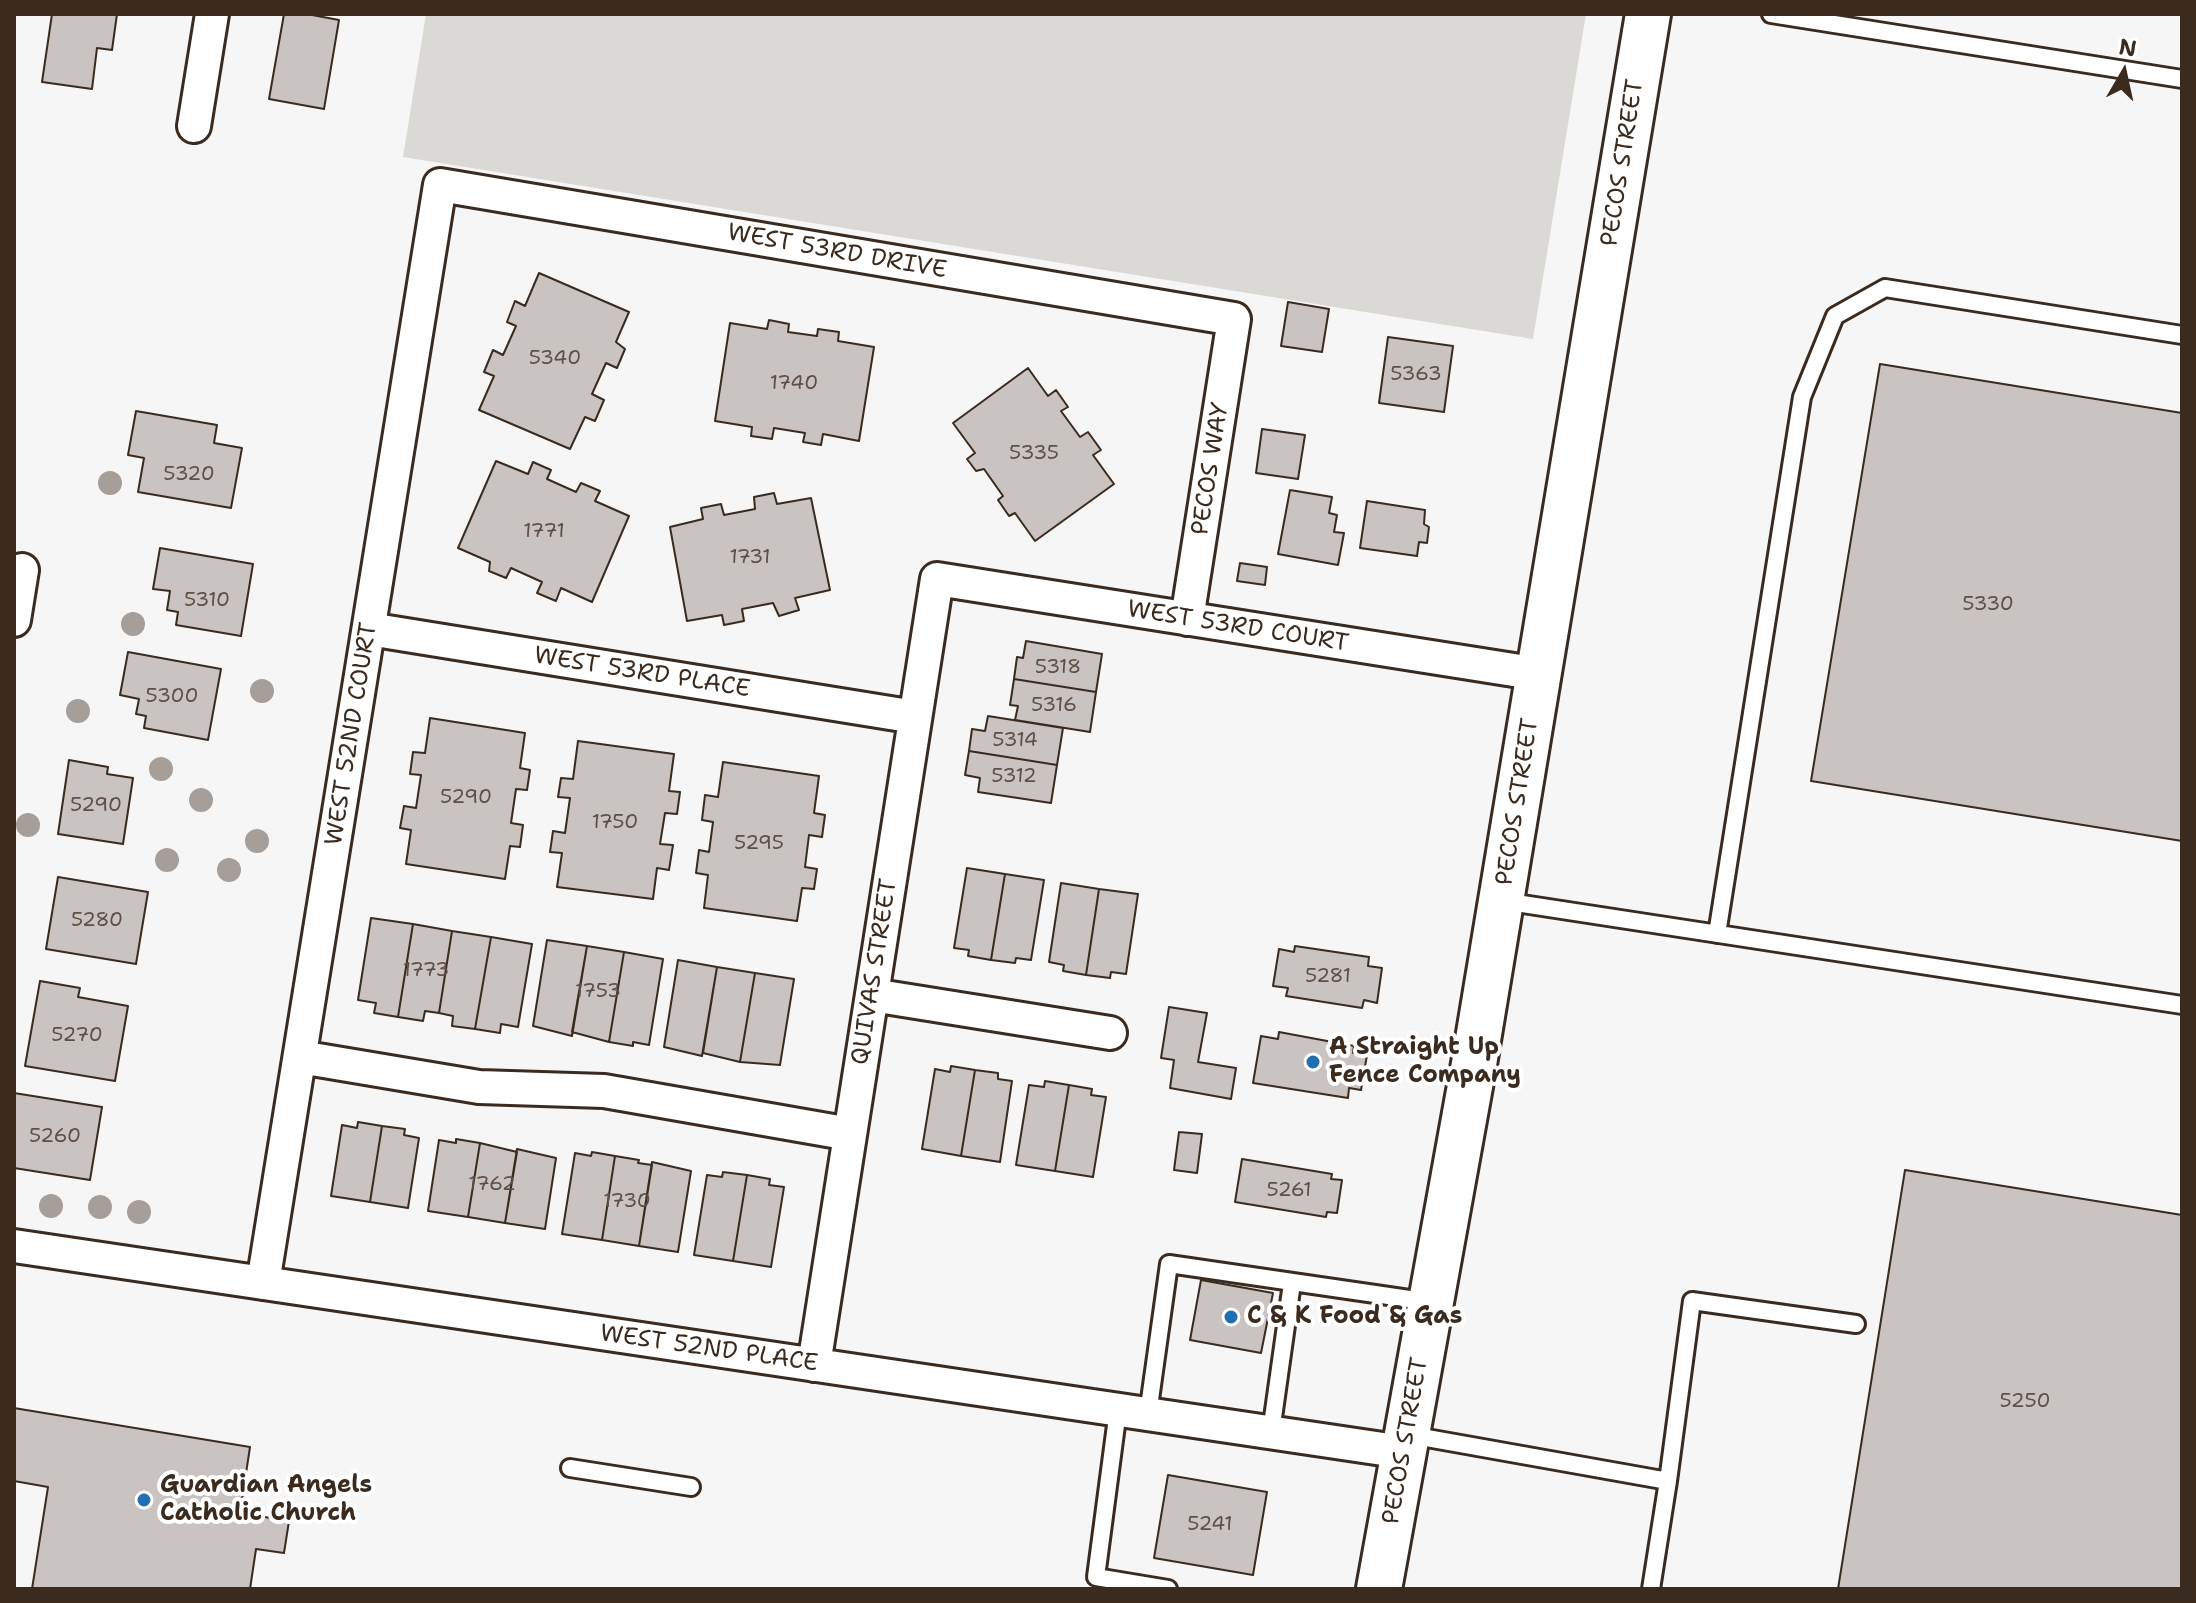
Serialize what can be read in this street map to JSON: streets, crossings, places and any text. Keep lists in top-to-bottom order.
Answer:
{
  "streets": {
    "main road": ["PECOS STREET"],
    "street": [
      "WEST 53RD DRIVE",
      "PECOS WAY",
      "WEST 53RD COURT",
      "WEST 53RD PLACE",
      "WEST 52ND COURT",
      "QUIVAS STREET",
      "WEST 52ND PLACE"
    ]
  },
  "crossings": [
    ["PECOS STREET", "WEST 53RD COURT"],
    ["PECOS STREET", "WEST 52ND PLACE"],
    ["WEST 53RD DRIVE", "PECOS WAY"],
    ["WEST 53RD DRIVE", "WEST 52ND COURT"],
    ["PECOS WAY", "WEST 53RD COURT"],
    ["WEST 53RD COURT", "QUIVAS STREET"],
    ["WEST 53RD PLACE", "WEST 52ND COURT"],
    ["WEST 53RD PLACE", "QUIVAS STREET"],
    ["WEST 52ND COURT", "WEST 52ND PLACE"],
    ["QUIVAS STREET", "WEST 52ND PLACE"]
  ],
  "places": ["A Straight Up Fence Company", "C & K Food & Gas", "Guardian Angels Catholic Church"],
  "house_numbers": [
    "5340",
    "5363",
    "1740",
    "5335",
    "5320",
    "1771",
    "1731",
    "5310",
    "5330",
    "5318",
    "5300",
    "5316",
    "5314",
    "5312",
    "5290",
    "5290",
    "1750",
    "5295",
    "5280",
    "1773",
    "5281",
    "1753",
    "5270",
    "5260",
    "1762",
    "5261",
    "1730",
    "5250",
    "5241"
  ],
  "north": "top"
}
